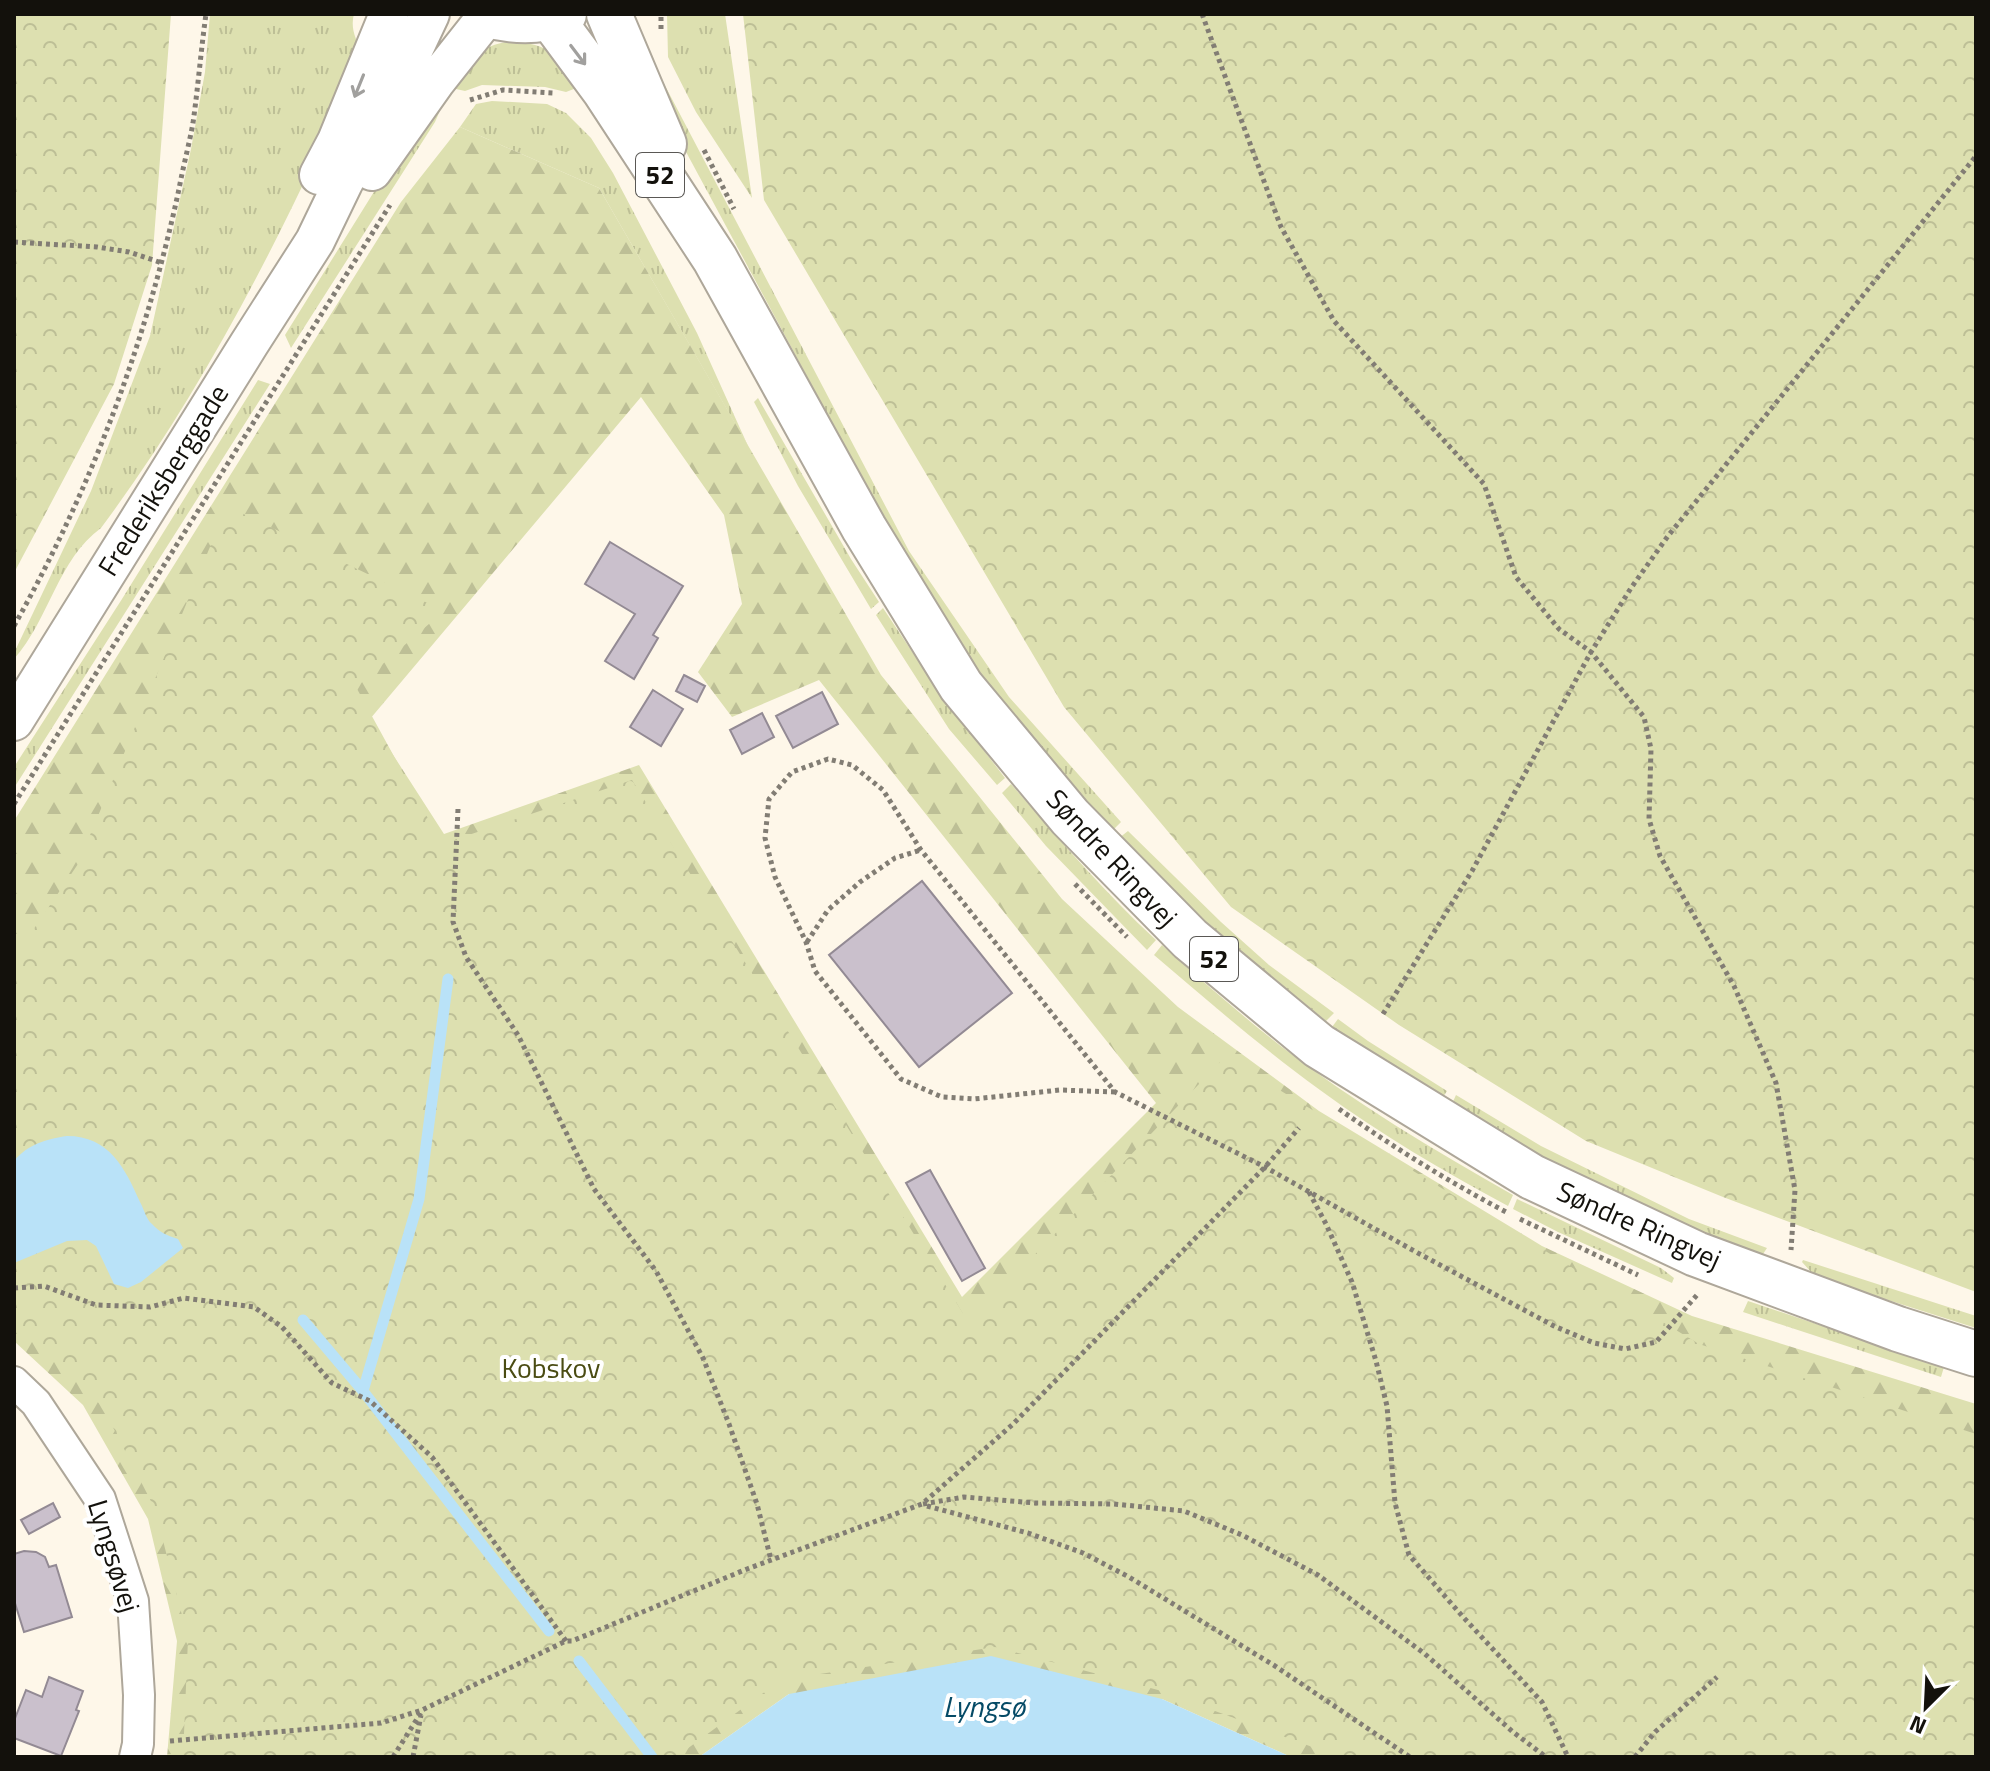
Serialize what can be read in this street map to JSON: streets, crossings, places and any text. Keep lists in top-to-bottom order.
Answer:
{
  "streets": {
    "main road": ["52", "Søndre Ringvej"],
    "street": ["Frederiksberggade", "Lyngsøvej"]
  },
  "crossings": [
    ["52", "Frederiksberggade"],
    ["52", "Søndre Ringvej"]
  ],
  "water": ["Lyngsø"],
  "parks": ["Kobskov"],
  "north": "bottom left"
}
